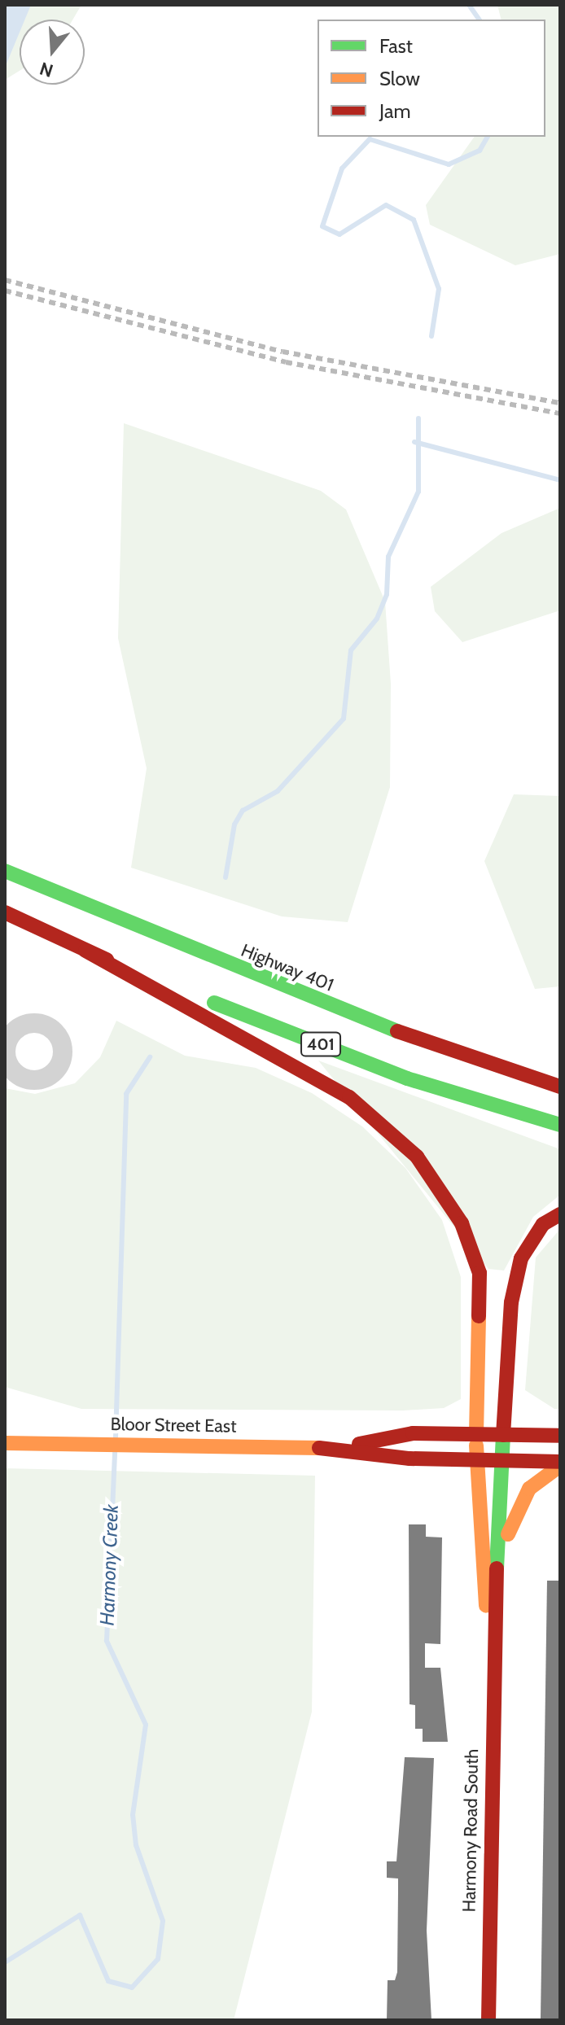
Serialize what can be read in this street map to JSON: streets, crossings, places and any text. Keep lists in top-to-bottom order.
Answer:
{
  "streets": {
    "main road": [
      "Highway 401",
      "401",
      "Bloor Street East",
      "Harmony Road South"
    ]
  },
  "crossings": [
    ["401", "Harmony Road South"],
    ["Bloor Street East", "Harmony Road South"]
  ],
  "water": ["Harmony Creek"],
  "legend": ["Fast", "Slow", "Jam"],
  "north": "bottom"
}
